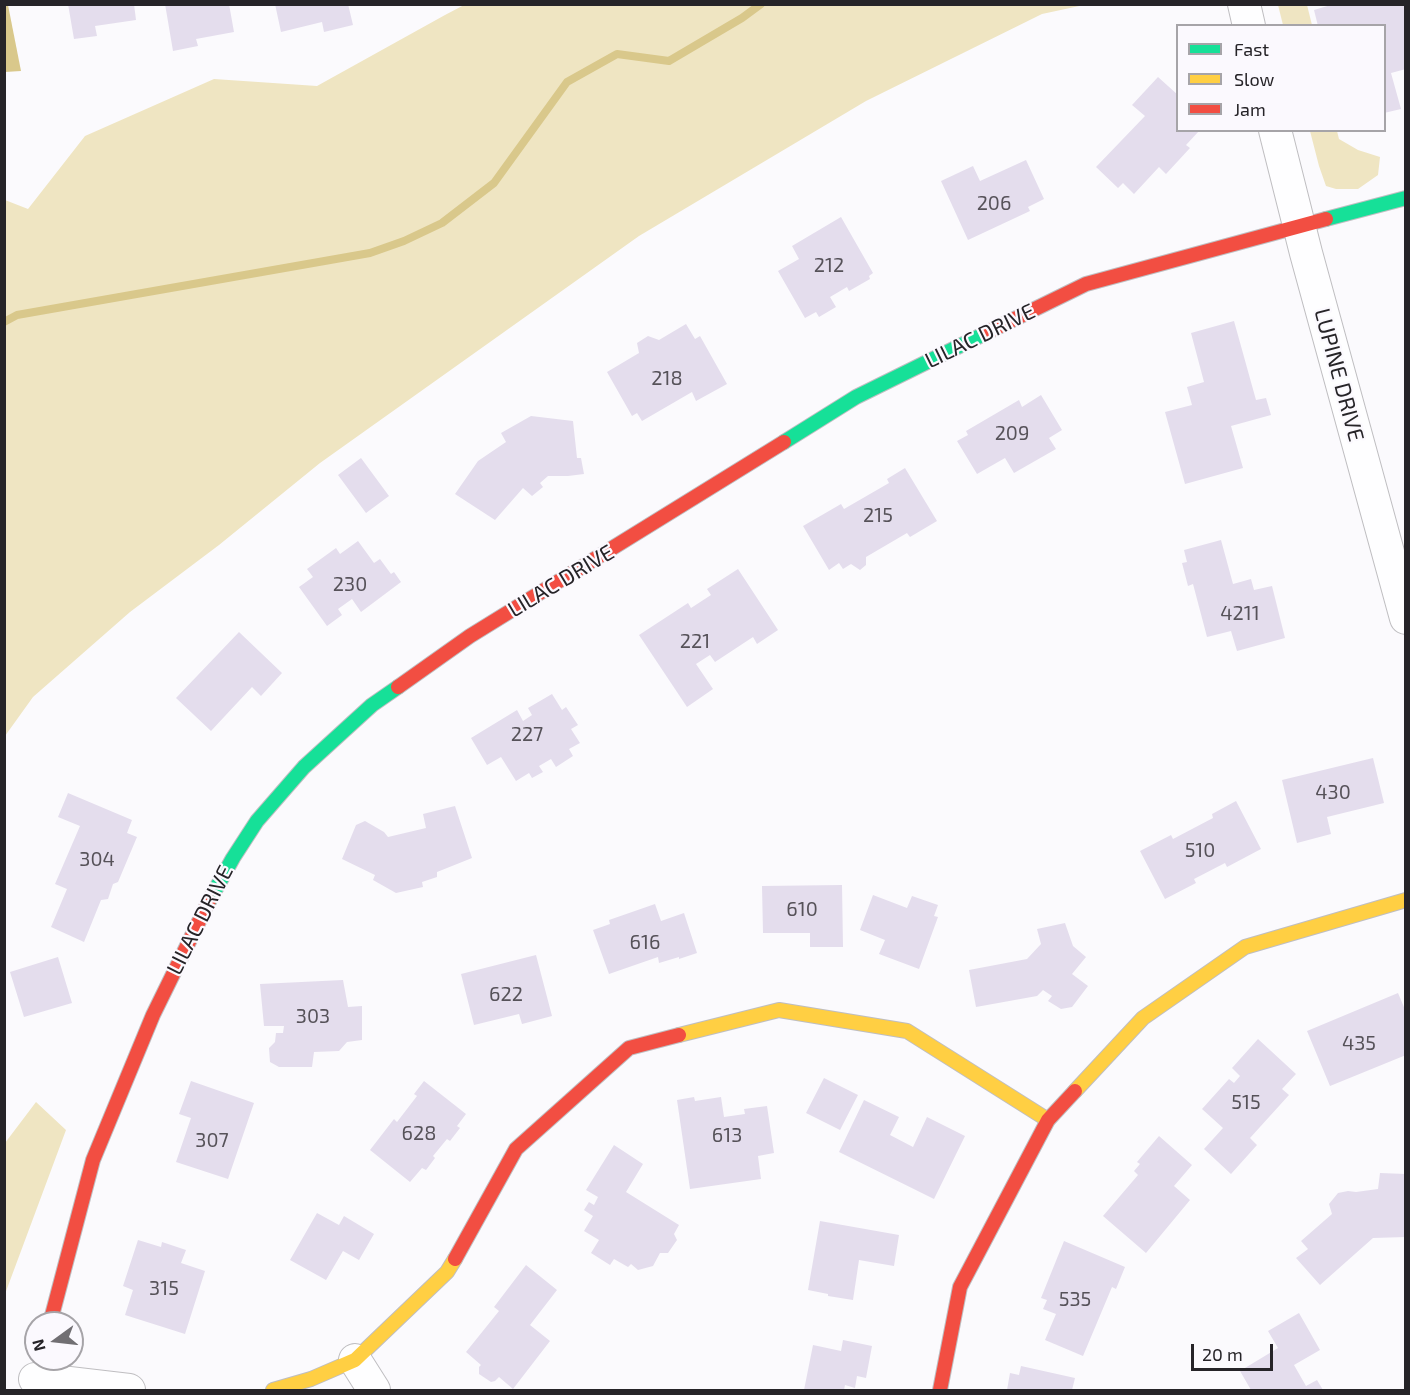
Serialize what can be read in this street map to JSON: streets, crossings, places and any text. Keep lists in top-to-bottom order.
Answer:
{
  "streets": {
    "street": ["LILAC DRIVE", "LUPINE DRIVE"]
  },
  "crossings": [
    ["LILAC DRIVE", "LUPINE DRIVE"]
  ],
  "house_numbers": [
    "206",
    "212",
    "218",
    "209",
    "215",
    "230",
    "4211",
    "221",
    "227",
    "430",
    "510",
    "304",
    "610",
    "616",
    "622",
    "303",
    "435",
    "515",
    "628",
    "613",
    "307",
    "315",
    "535"
  ],
  "legend": ["Fast", "Slow", "Jam"],
  "scale_bar": "20 m",
  "north": "left"
}
